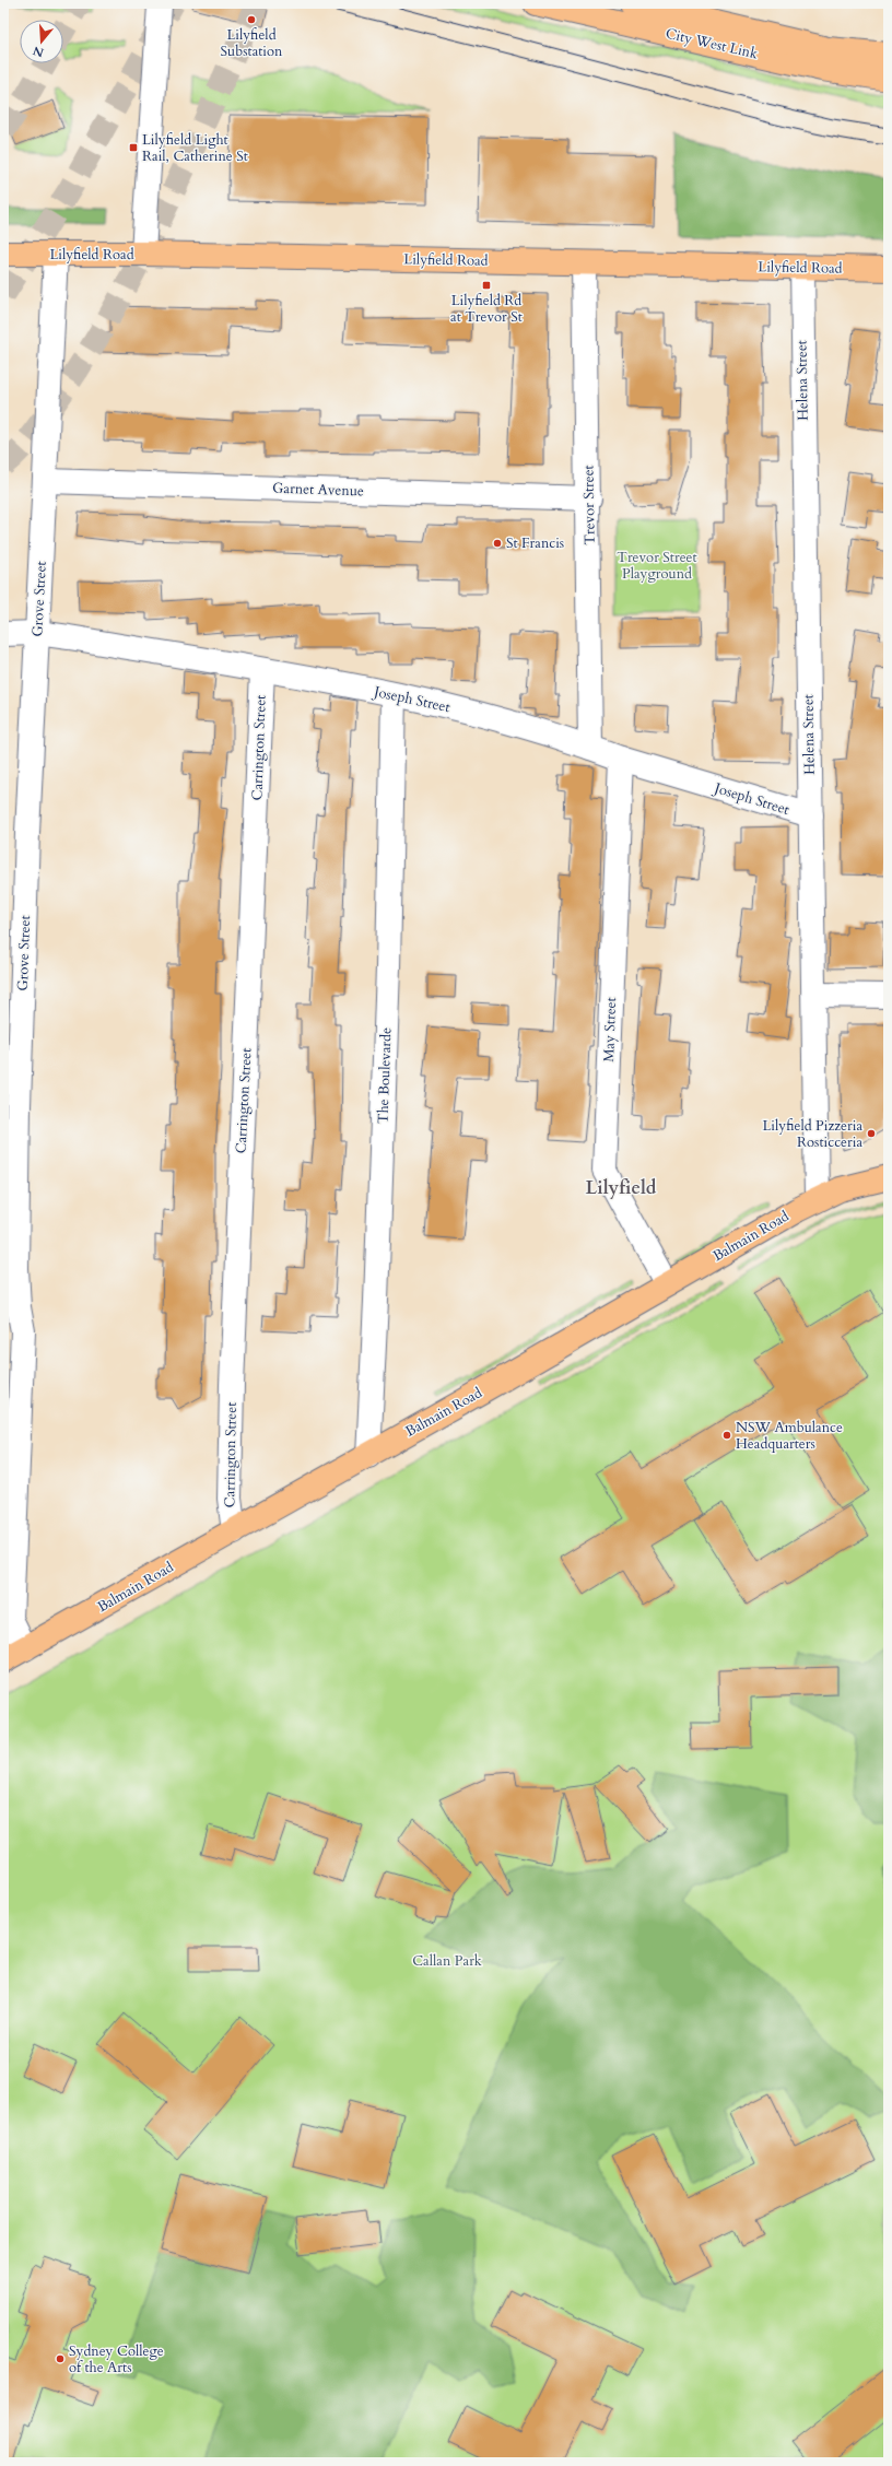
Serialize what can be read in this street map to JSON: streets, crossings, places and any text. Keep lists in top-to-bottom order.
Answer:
{
  "streets": {
    "main road": ["City West Link", "Lilyfield Road", "Balmain Road"],
    "street": [
      "Helena Street",
      "Garnet Avenue",
      "Trevor Street",
      "Grove Street",
      "Joseph Street",
      "Carrington Street",
      "May Street",
      "The Boulevarde"
    ]
  },
  "crossings": [
    ["Lilyfield Road", "Helena Street"],
    ["Lilyfield Road", "Trevor Street"],
    ["Lilyfield Road", "Grove Street"],
    ["Helena Street", "Joseph Street"],
    ["Helena Street", "Balmain Road"],
    ["Garnet Avenue", "Trevor Street"],
    ["Garnet Avenue", "Grove Street"],
    ["Trevor Street", "Joseph Street"],
    ["Grove Street", "Joseph Street"],
    ["Grove Street", "Balmain Road"],
    ["Joseph Street", "Carrington Street"],
    ["Joseph Street", "May Street"],
    ["Joseph Street", "The Boulevarde"],
    ["Carrington Street", "Balmain Road"],
    ["May Street", "Balmain Road"],
    ["The Boulevarde", "Balmain Road"]
  ],
  "districts": ["Lilyfield"],
  "parks": ["Trevor Street Playground", "Callan Park"],
  "places": {
    "other": [
      "Lilyfield Substation",
      "St Francis",
      "Lilyfield Pizzeria Rosticceria",
      "NSW Ambulance Headquarters",
      "Sydney College of the Arts"
    ],
    "transit": ["Lilyfield Light Rail, Catherine St", "Lilyfield Rd at Trevor St"]
  },
  "north": "bottom"
}
